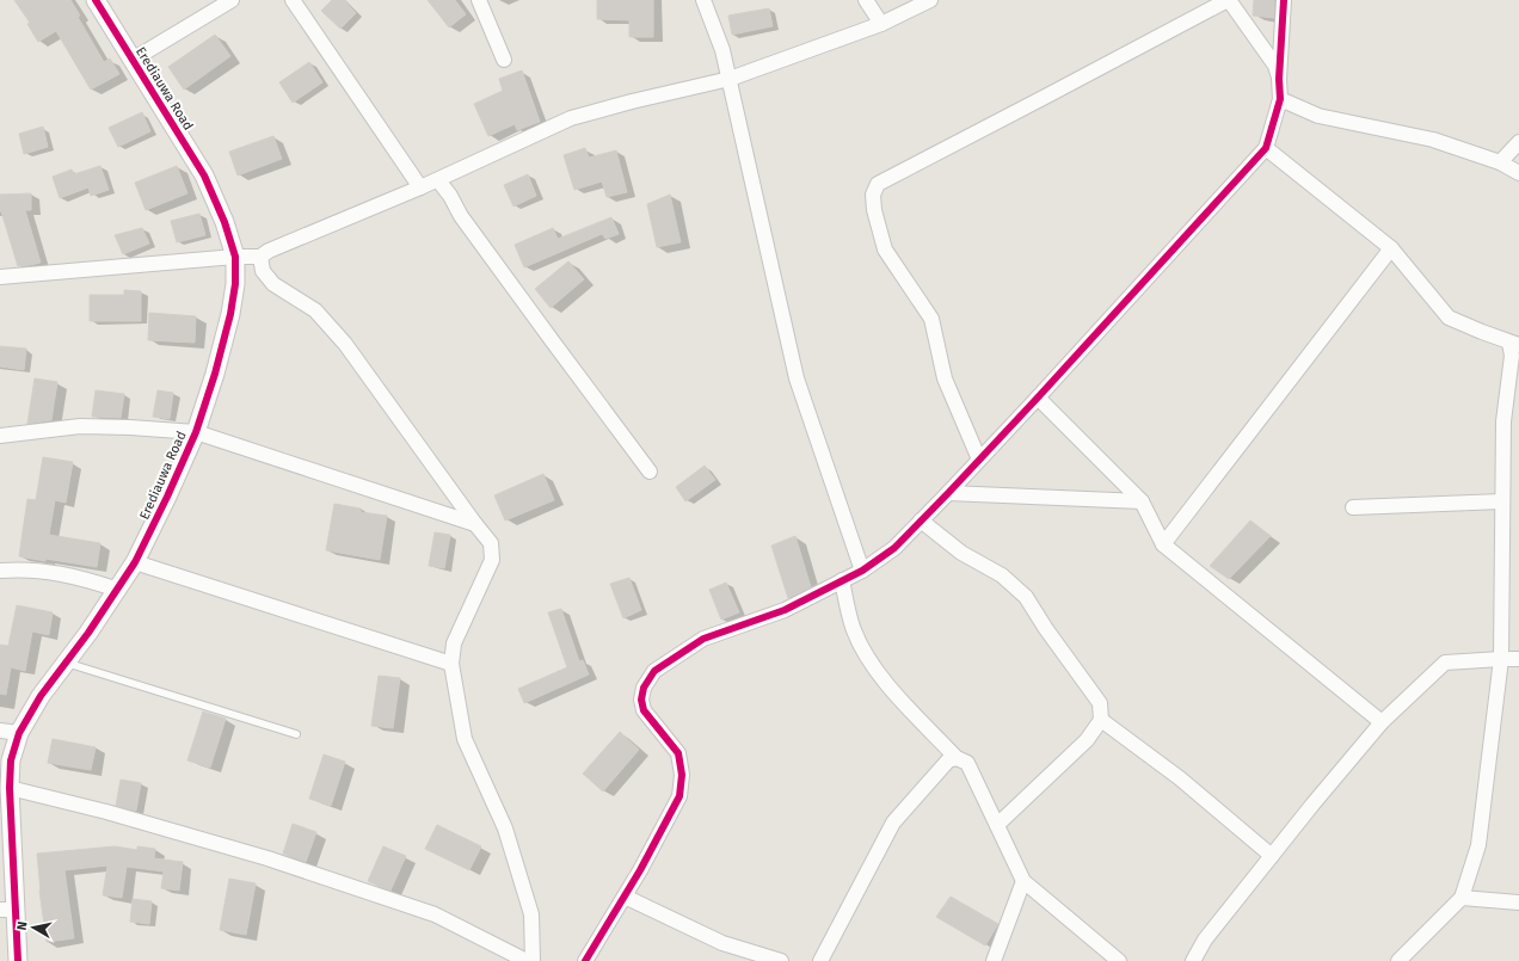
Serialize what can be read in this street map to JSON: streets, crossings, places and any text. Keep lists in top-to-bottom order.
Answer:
{
  "streets": {
    "street": ["Erediauwa Road"]
  },
  "north": "left"
}
